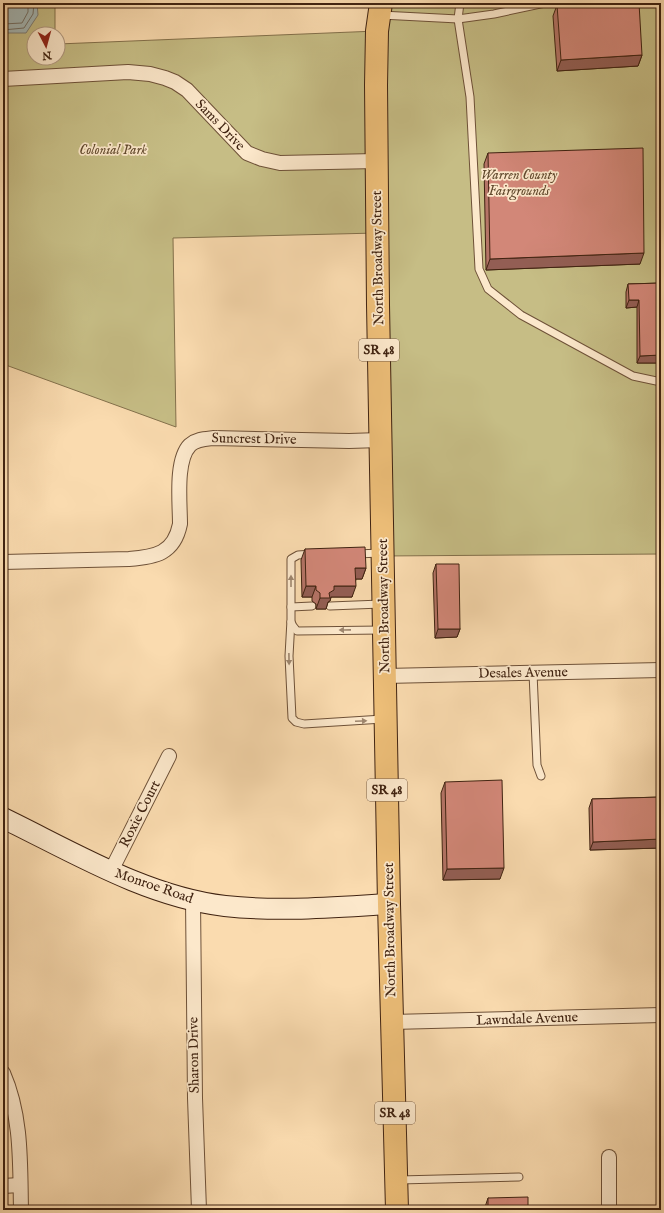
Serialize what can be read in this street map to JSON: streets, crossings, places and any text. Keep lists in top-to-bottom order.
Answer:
{
  "streets": {
    "main road": ["North Broadway Street", "SR 48"],
    "street": [
      "Sams Drive",
      "Suncrest Drive",
      "Desales Avenue",
      "Roxie Court",
      "Monroe Road",
      "Lawndale Avenue",
      "Sharon Drive"
    ]
  },
  "crossings": [
    ["Sams Drive", "North Broadway Street"],
    ["North Broadway Street", "Suncrest Drive"],
    ["North Broadway Street", "Desales Avenue"],
    ["North Broadway Street", "Monroe Road"],
    ["North Broadway Street", "Lawndale Avenue"],
    ["Roxie Court", "Monroe Road"],
    ["Monroe Road", "Sharon Drive"]
  ],
  "parks": ["Colonial Park", "Warren County Fairgrounds"],
  "north": "bottom"
}
